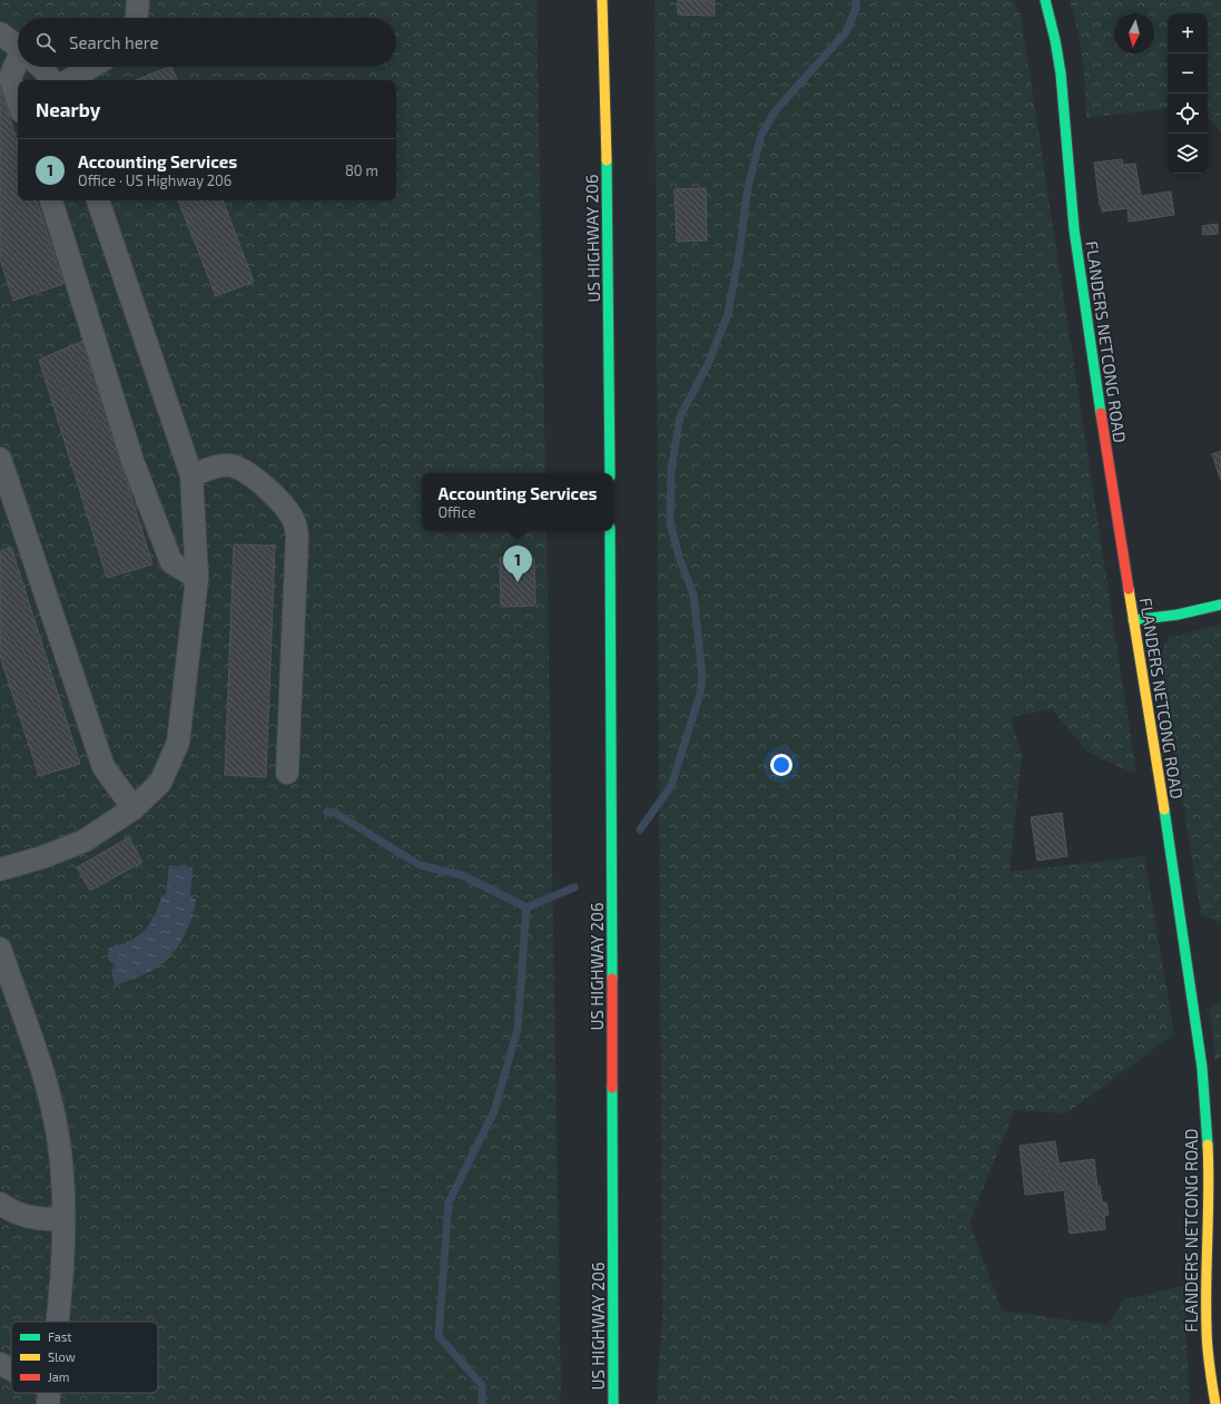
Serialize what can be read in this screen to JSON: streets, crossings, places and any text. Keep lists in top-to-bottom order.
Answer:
{
  "streets": {
    "main road": ["US HIGHWAY 206", "FLANDERS NETCONG ROAD"]
  },
  "legend": ["Fast", "Slow", "Jam"],
  "north": "bottom",
  "page": {
    "map_buttons": ["+", "−"],
    "search": "Search here",
    "heading": "Nearby",
    "list": [
      {
        "mark": "1",
        "name": "Accounting Services",
        "note": "Office · US Highway 206",
        "value": "80 m"
      }
    ],
    "popup": ["Accounting Services", "Office"],
    "pins": "1"
  }
}
